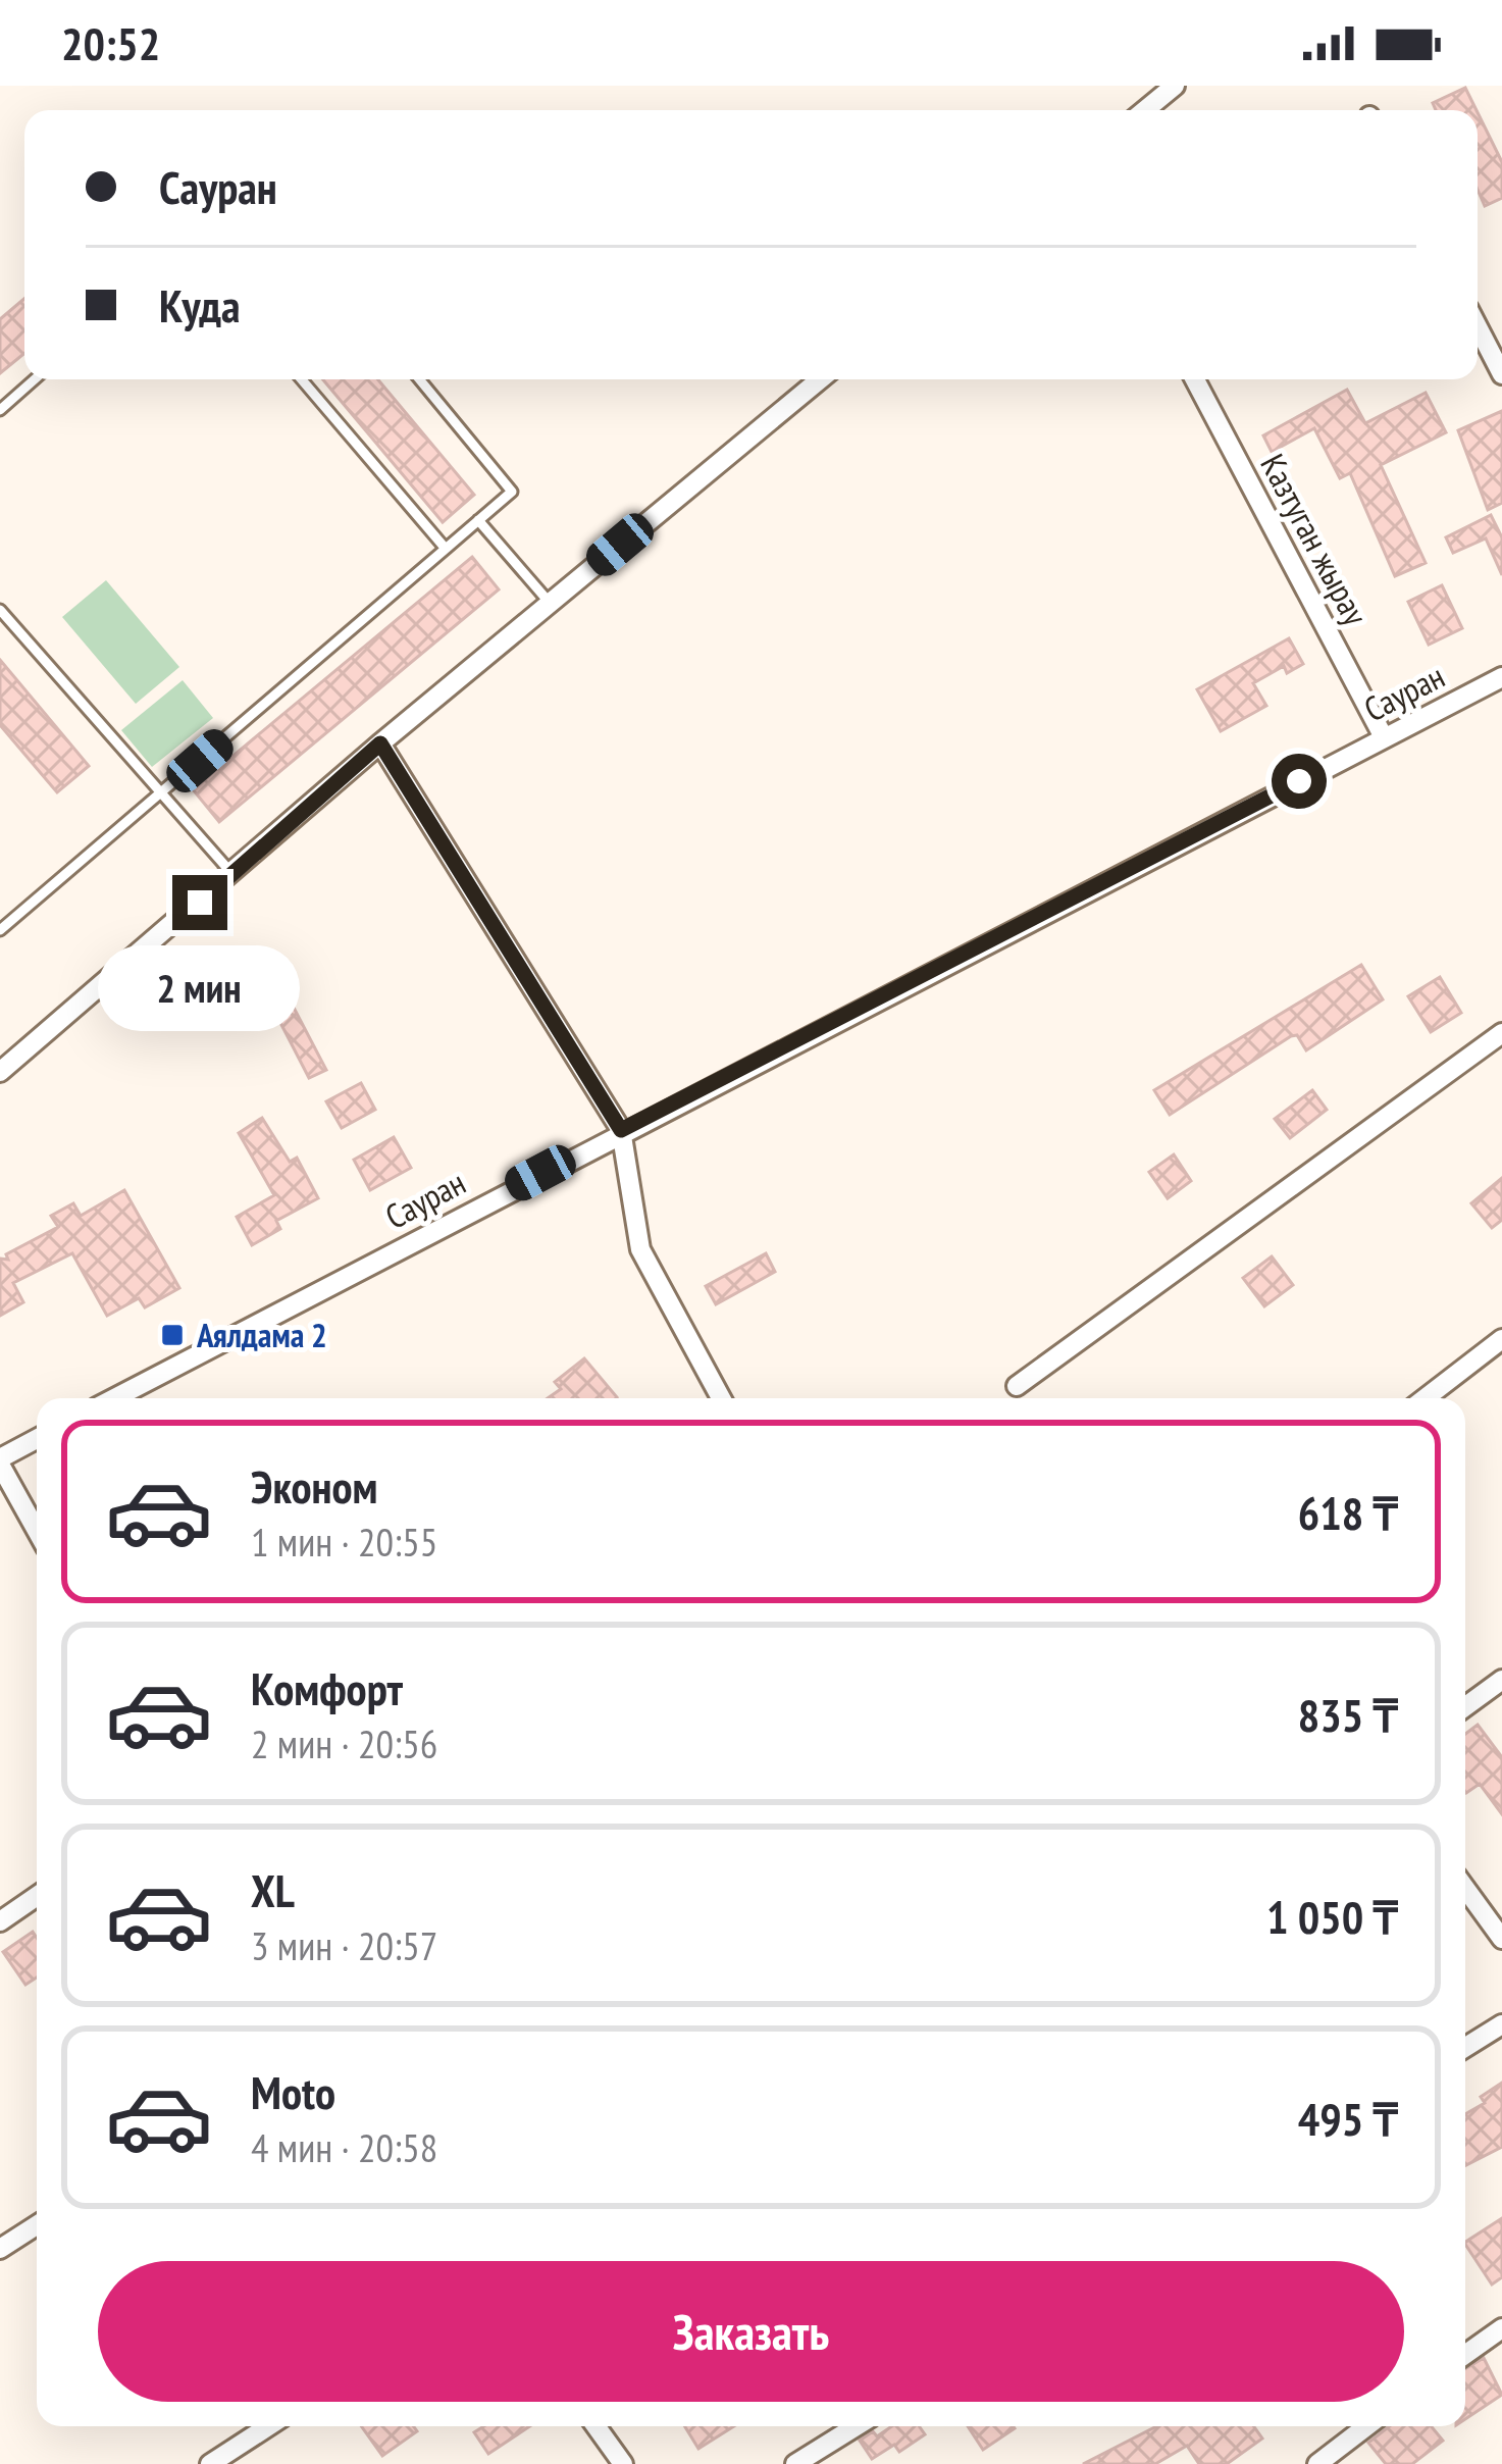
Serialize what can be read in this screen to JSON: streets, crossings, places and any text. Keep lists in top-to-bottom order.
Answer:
{
  "streets": {
    "street": ["Казтуган жырау", "Сауран"]
  },
  "crossings": [
    ["Казтуган жырау", "Сауран"]
  ],
  "places": {
    "transit": ["Аялдама 2"]
  },
  "page": {
    "status": "20:52",
    "banner": ["Сауран", "Куда"],
    "bubble": "2 мин",
    "list": [
      {
        "name": "Эконом",
        "note": "1 мин · 20:55",
        "value": "618 ₸"
      },
      {
        "name": "Комфорт",
        "note": "2 мин · 20:56",
        "value": "835 ₸"
      },
      {
        "name": "XL",
        "note": "3 мин · 20:57",
        "value": "1 050 ₸"
      },
      {
        "name": "Moto",
        "note": "4 мин · 20:58",
        "value": "495 ₸"
      }
    ],
    "buttons": "Заказать"
  }
}
